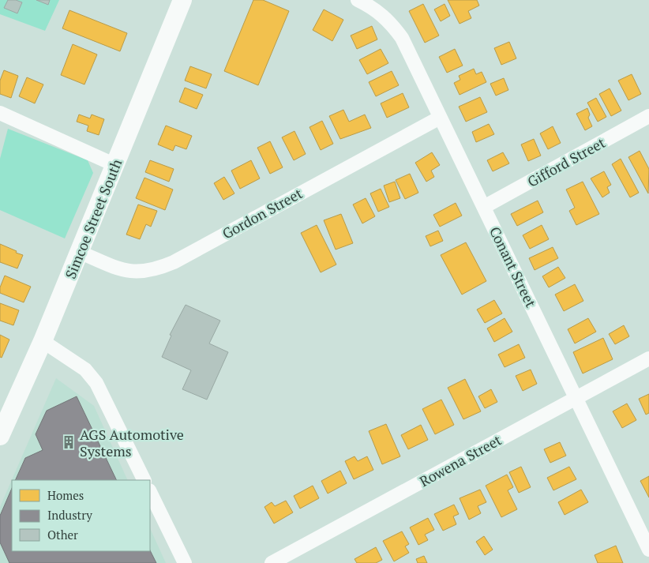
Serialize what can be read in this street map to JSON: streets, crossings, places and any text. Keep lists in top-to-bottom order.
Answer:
{
  "streets": {
    "main road": ["Simcoe Street South"],
    "street": [
      "Gifford Street",
      "Gordon Street",
      "Conant Street",
      "Rowena Street"
    ]
  },
  "crossings": [
    ["Gifford Street", "Conant Street"],
    ["Gordon Street", "Simcoe Street South"],
    ["Gordon Street", "Conant Street"],
    ["Conant Street", "Rowena Street"]
  ],
  "places": {
    "building": ["AGS Automotive Systems"]
  },
  "legend": ["Homes", "Industry", "Other"]
}
